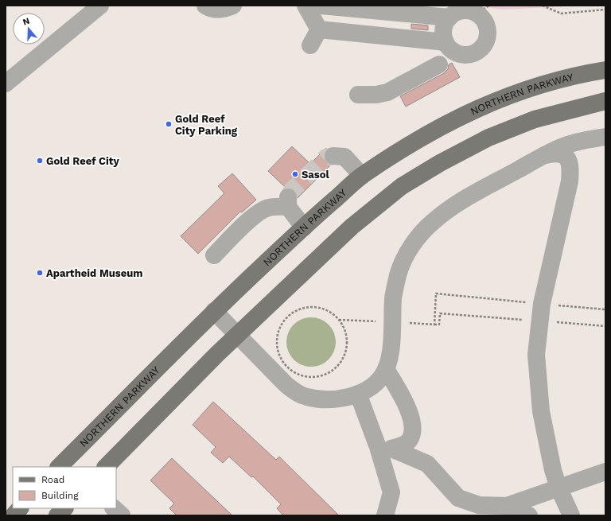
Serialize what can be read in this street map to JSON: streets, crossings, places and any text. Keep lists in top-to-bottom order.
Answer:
{
  "streets": {
    "main road": ["NORTHERN PARKWAY"]
  },
  "places": [
    "Gold Reef City Parking",
    "Gold Reef City",
    "Sasol",
    "Apartheid Museum"
  ],
  "legend": ["Road", "Building"],
  "north": "top"
}
